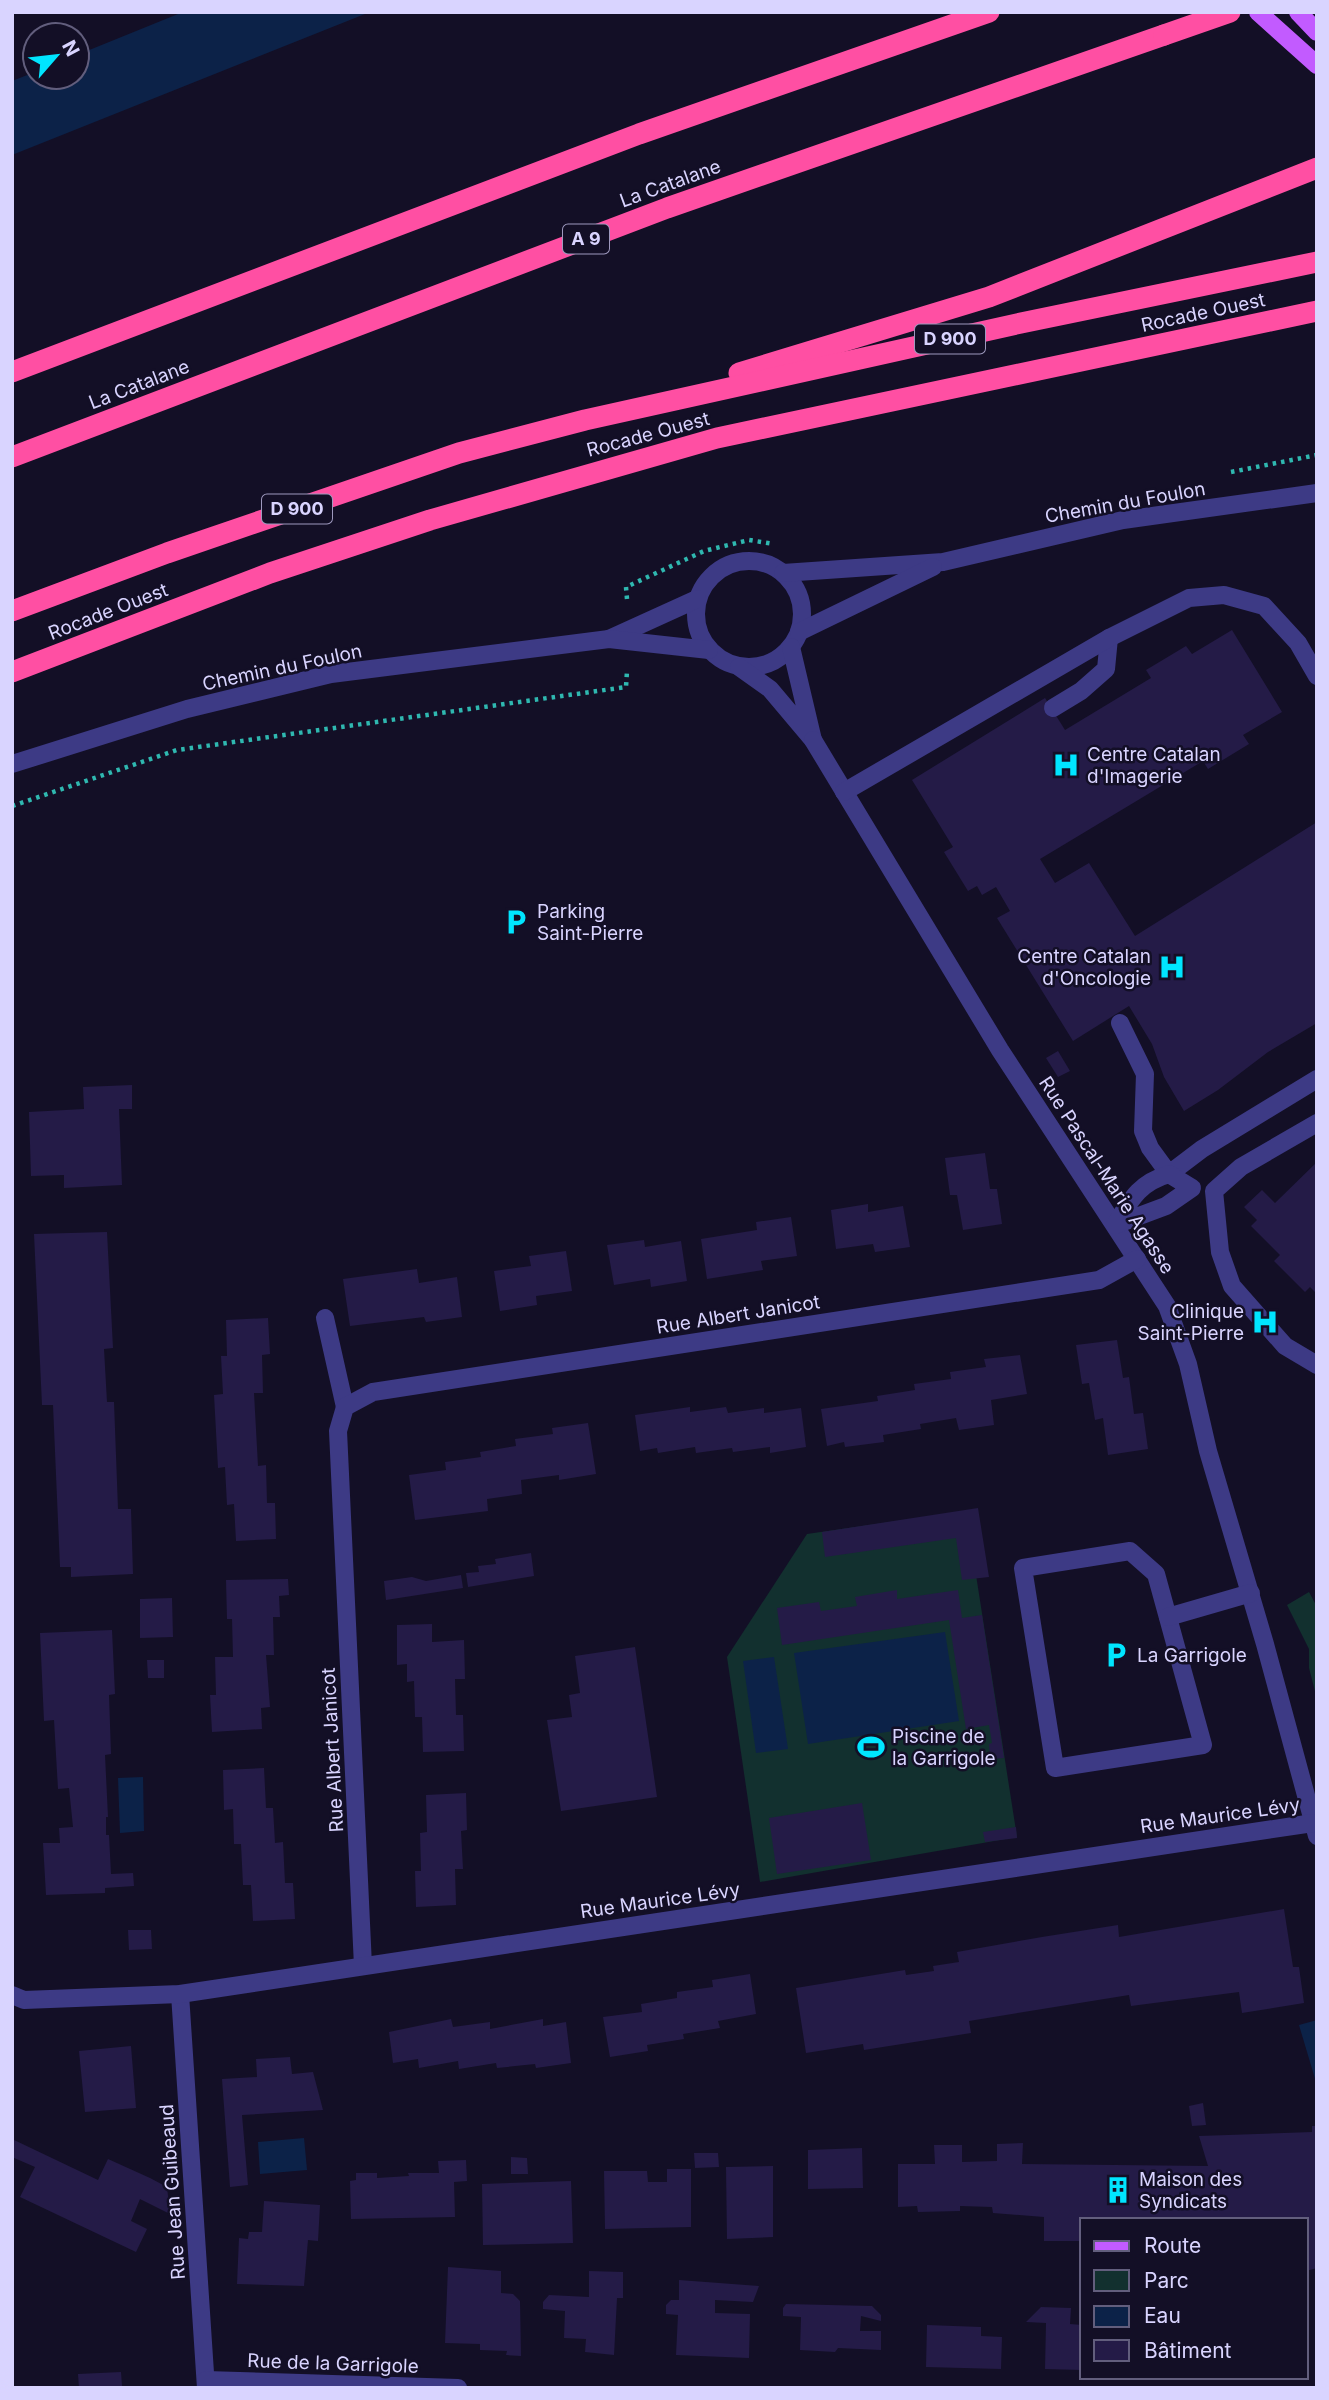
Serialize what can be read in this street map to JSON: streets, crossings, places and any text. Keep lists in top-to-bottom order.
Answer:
{
  "streets": {
    "highway": [
      "La Catalane",
      "A 9",
      "Rocade Ouest",
      "D 900"
    ],
    "street": [
      "Chemin du Foulon",
      "Rue Pascal-Marie Agasse",
      "Rue Albert Janicot",
      "Rue Maurice Lévy",
      "Rue Jean Guibeaud",
      "Rue de la Garrigole"
    ]
  },
  "crossings": [
    ["Chemin du Foulon", "Rue Pascal-Marie Agasse"],
    ["Rue Pascal-Marie Agasse", "Rue Albert Janicot"],
    ["Rue Pascal-Marie Agasse", "Rue Maurice Lévy"],
    ["Rue Albert Janicot", "Rue Maurice Lévy"],
    ["Rue Maurice Lévy", "Rue Jean Guibeaud"],
    ["Rue Jean Guibeaud", "Rue de la Garrigole"]
  ],
  "places": {
    "hospital": ["Centre Catalan d'Imagerie", "Centre Catalan d'Oncologie", "Clinique Saint-Pierre"],
    "parking": ["Parking Saint-Pierre", "La Garrigole"],
    "sports": ["Piscine de la Garrigole"],
    "building": ["Maison des Syndicats"]
  },
  "legend": [
    "Route",
    "Parc",
    "Eau",
    "Bâtiment"
  ],
  "north": "top right"
}
